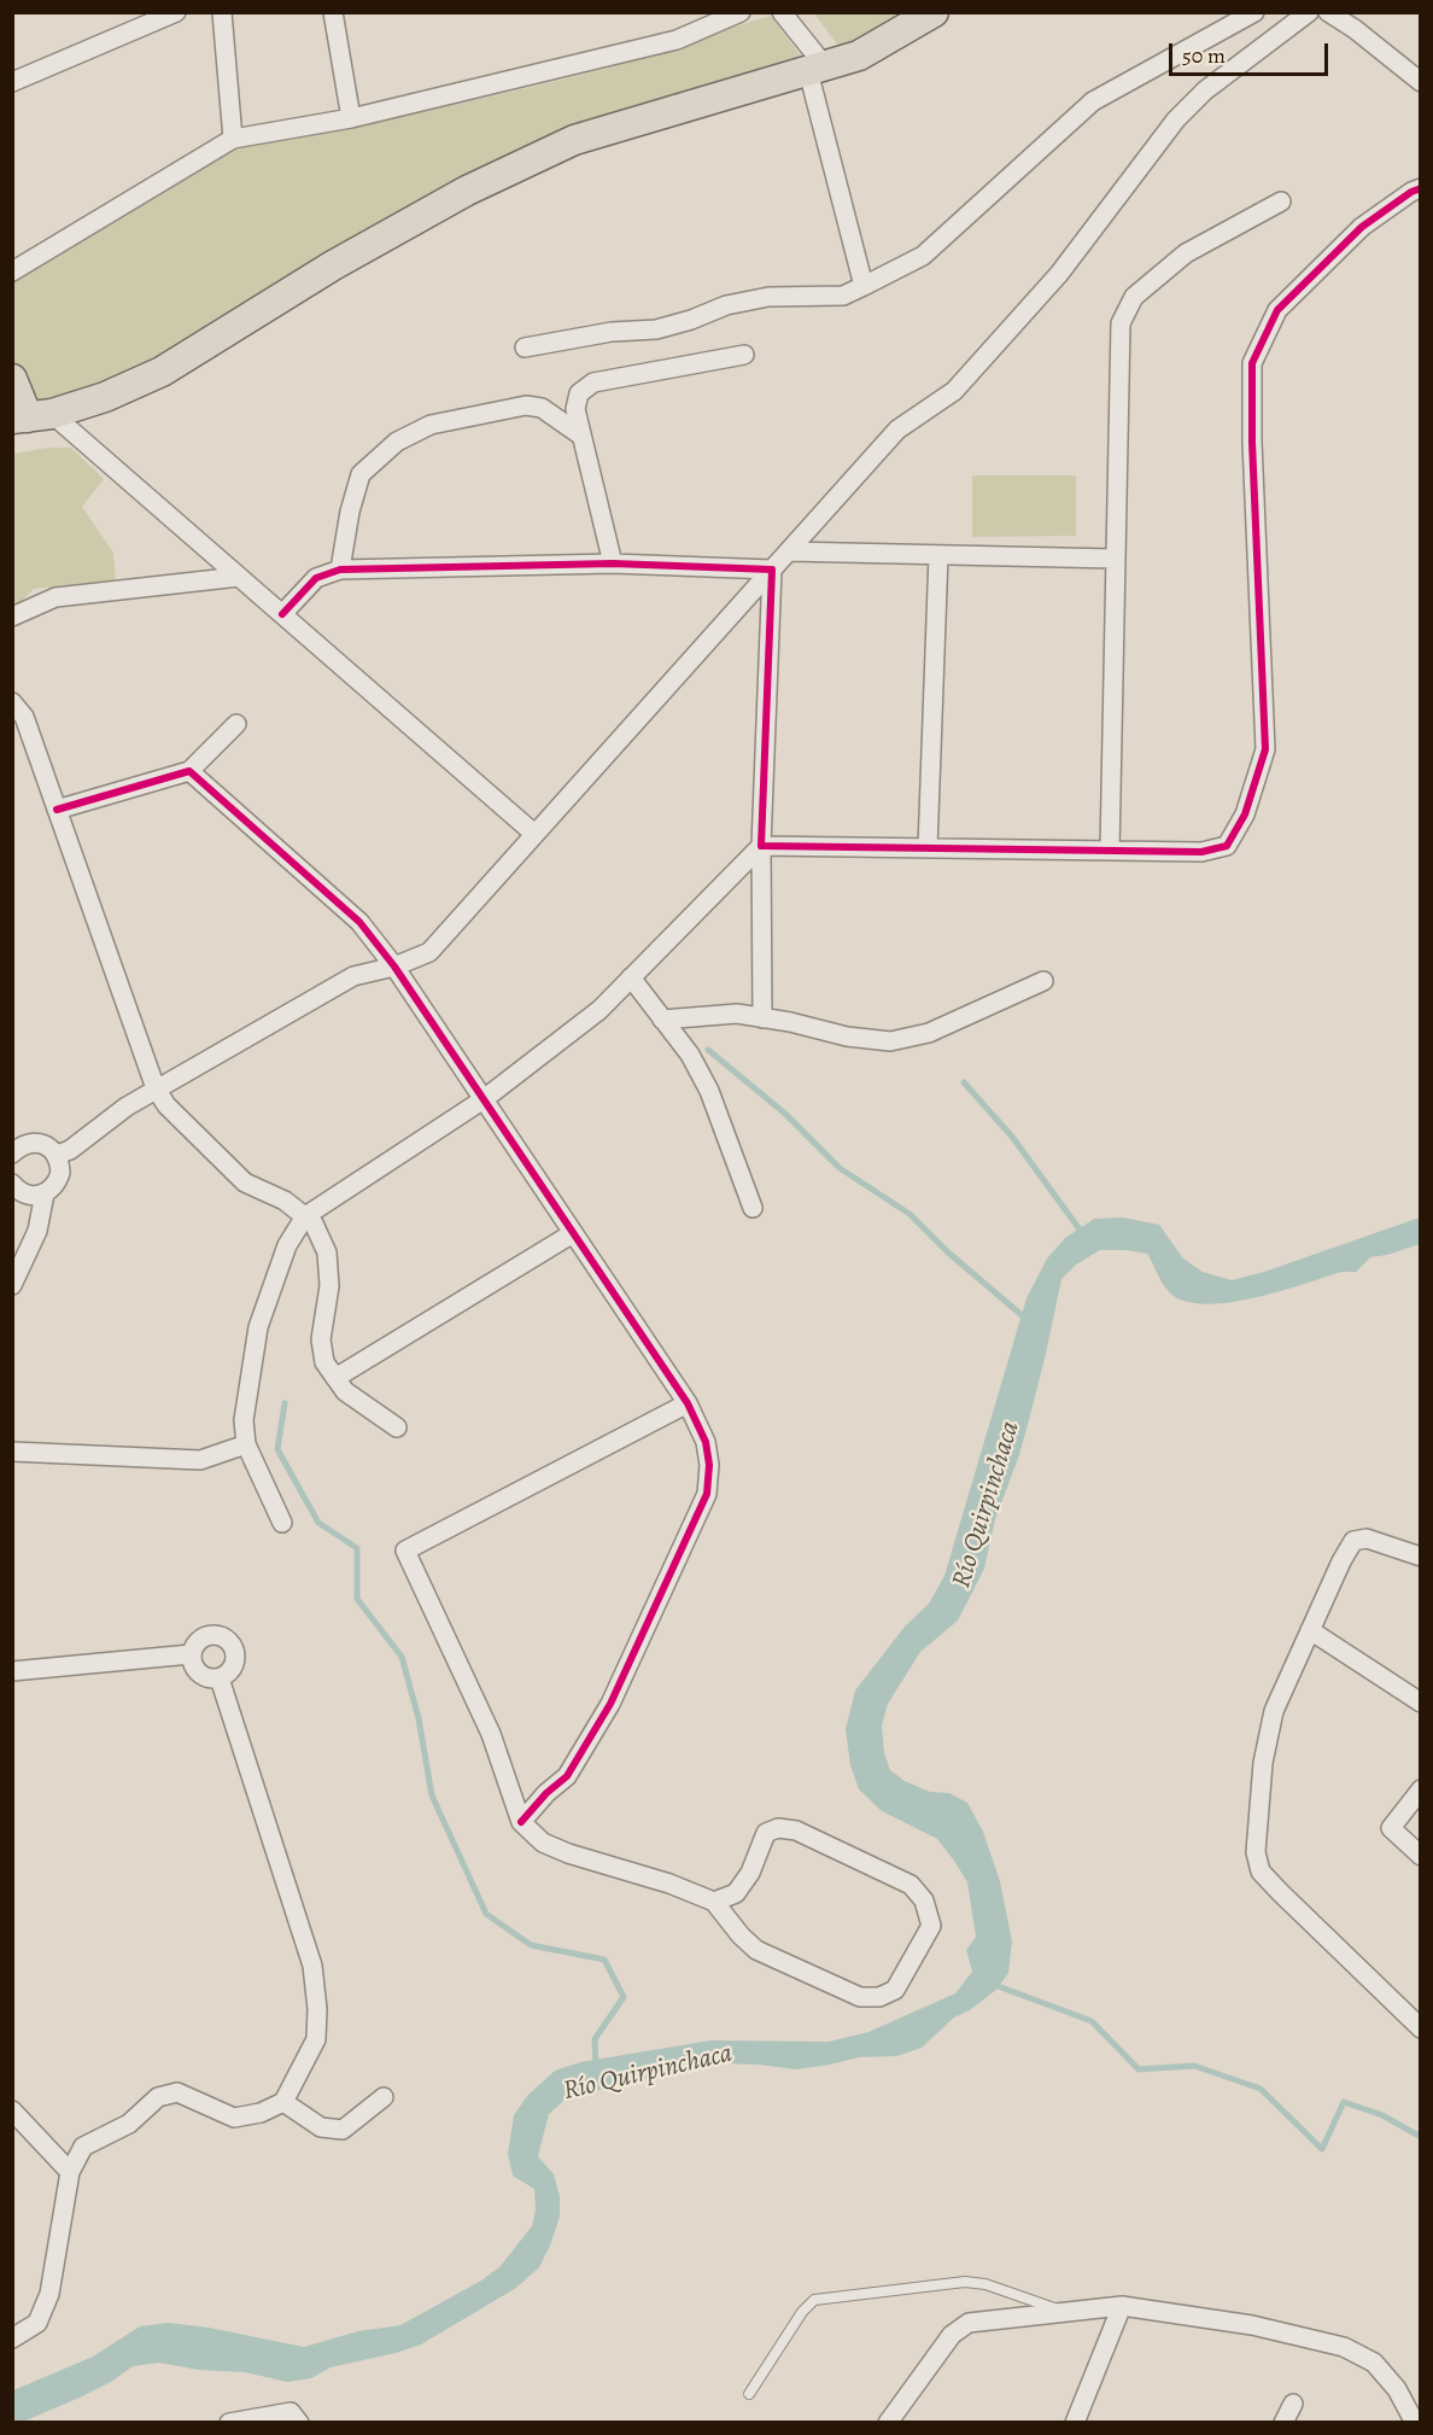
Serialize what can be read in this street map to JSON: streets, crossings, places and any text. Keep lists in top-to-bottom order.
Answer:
{
  "water": ["Río Quirpinchaca"],
  "scale_bar": "50 m"
}
